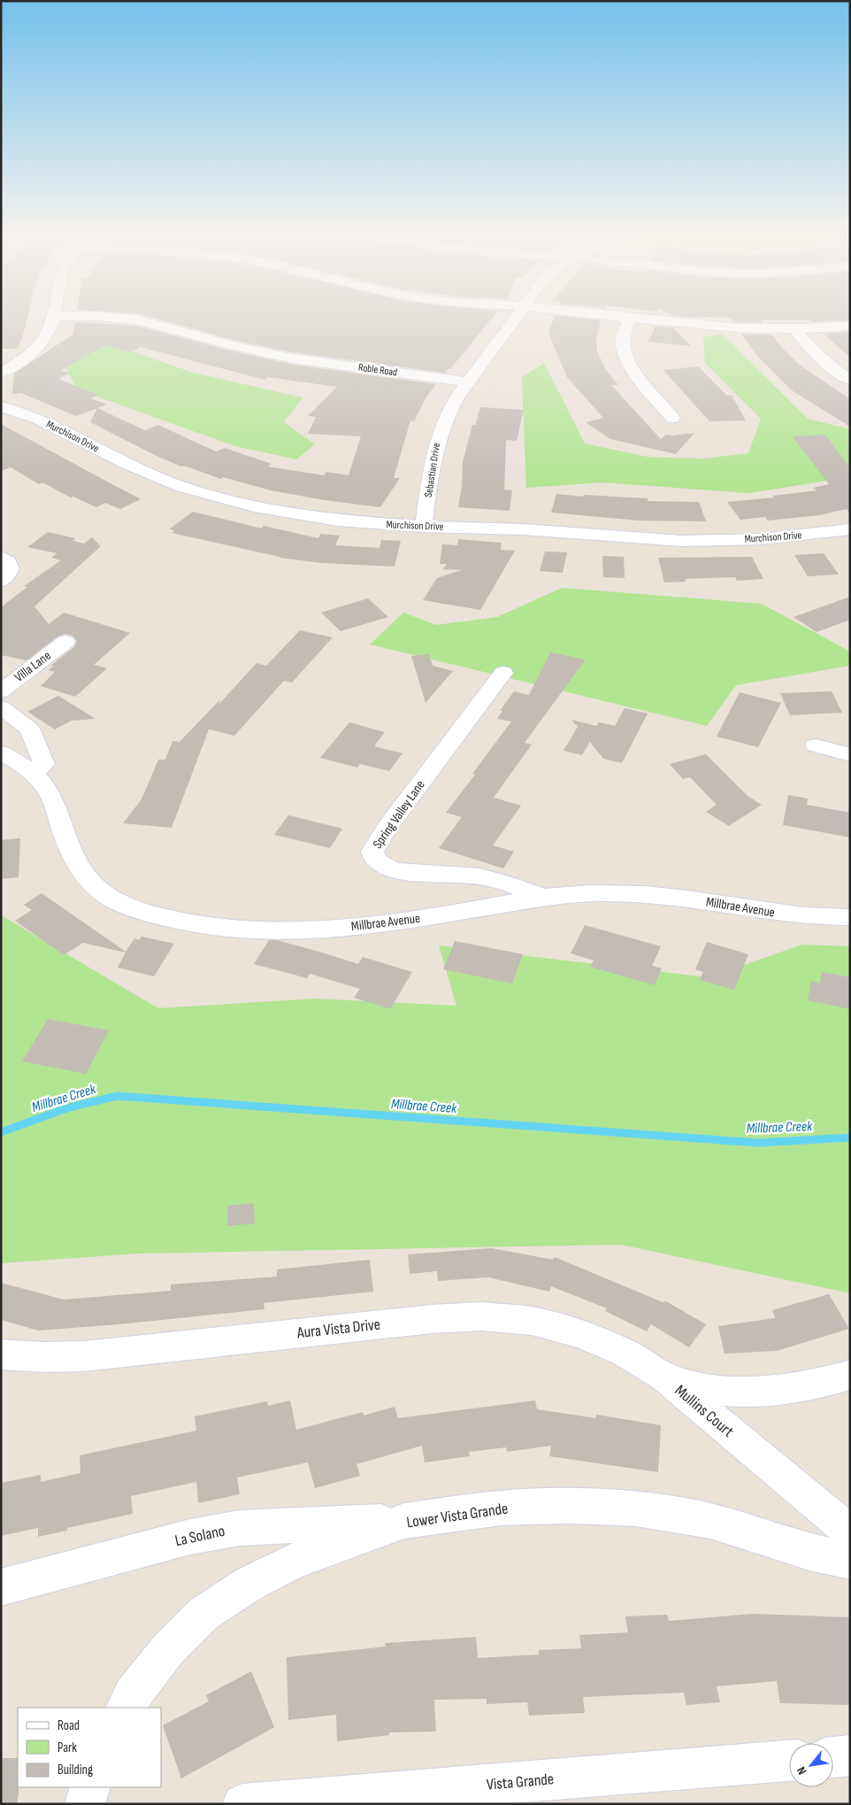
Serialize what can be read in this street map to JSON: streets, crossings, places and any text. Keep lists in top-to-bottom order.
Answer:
{
  "streets": {
    "street": [
      "Roble Road",
      "Murchison Drive",
      "Sebastian Drive",
      "Villa Lane",
      "Spring Valley Lane",
      "Millbrae Avenue",
      "Aura Vista Drive",
      "Mullins Court",
      "Lower Vista Grande",
      "La Solano",
      "Vista Grande"
    ]
  },
  "crossings": [
    ["Roble Road", "Sebastian Drive"],
    ["Murchison Drive", "Sebastian Drive"],
    ["Spring Valley Lane", "Millbrae Avenue"],
    ["Aura Vista Drive", "Mullins Court"],
    ["Lower Vista Grande", "La Solano"]
  ],
  "water": ["Millbrae Creek"],
  "legend": ["Road", "Park", "Building"],
  "north": "bottom left"
}
